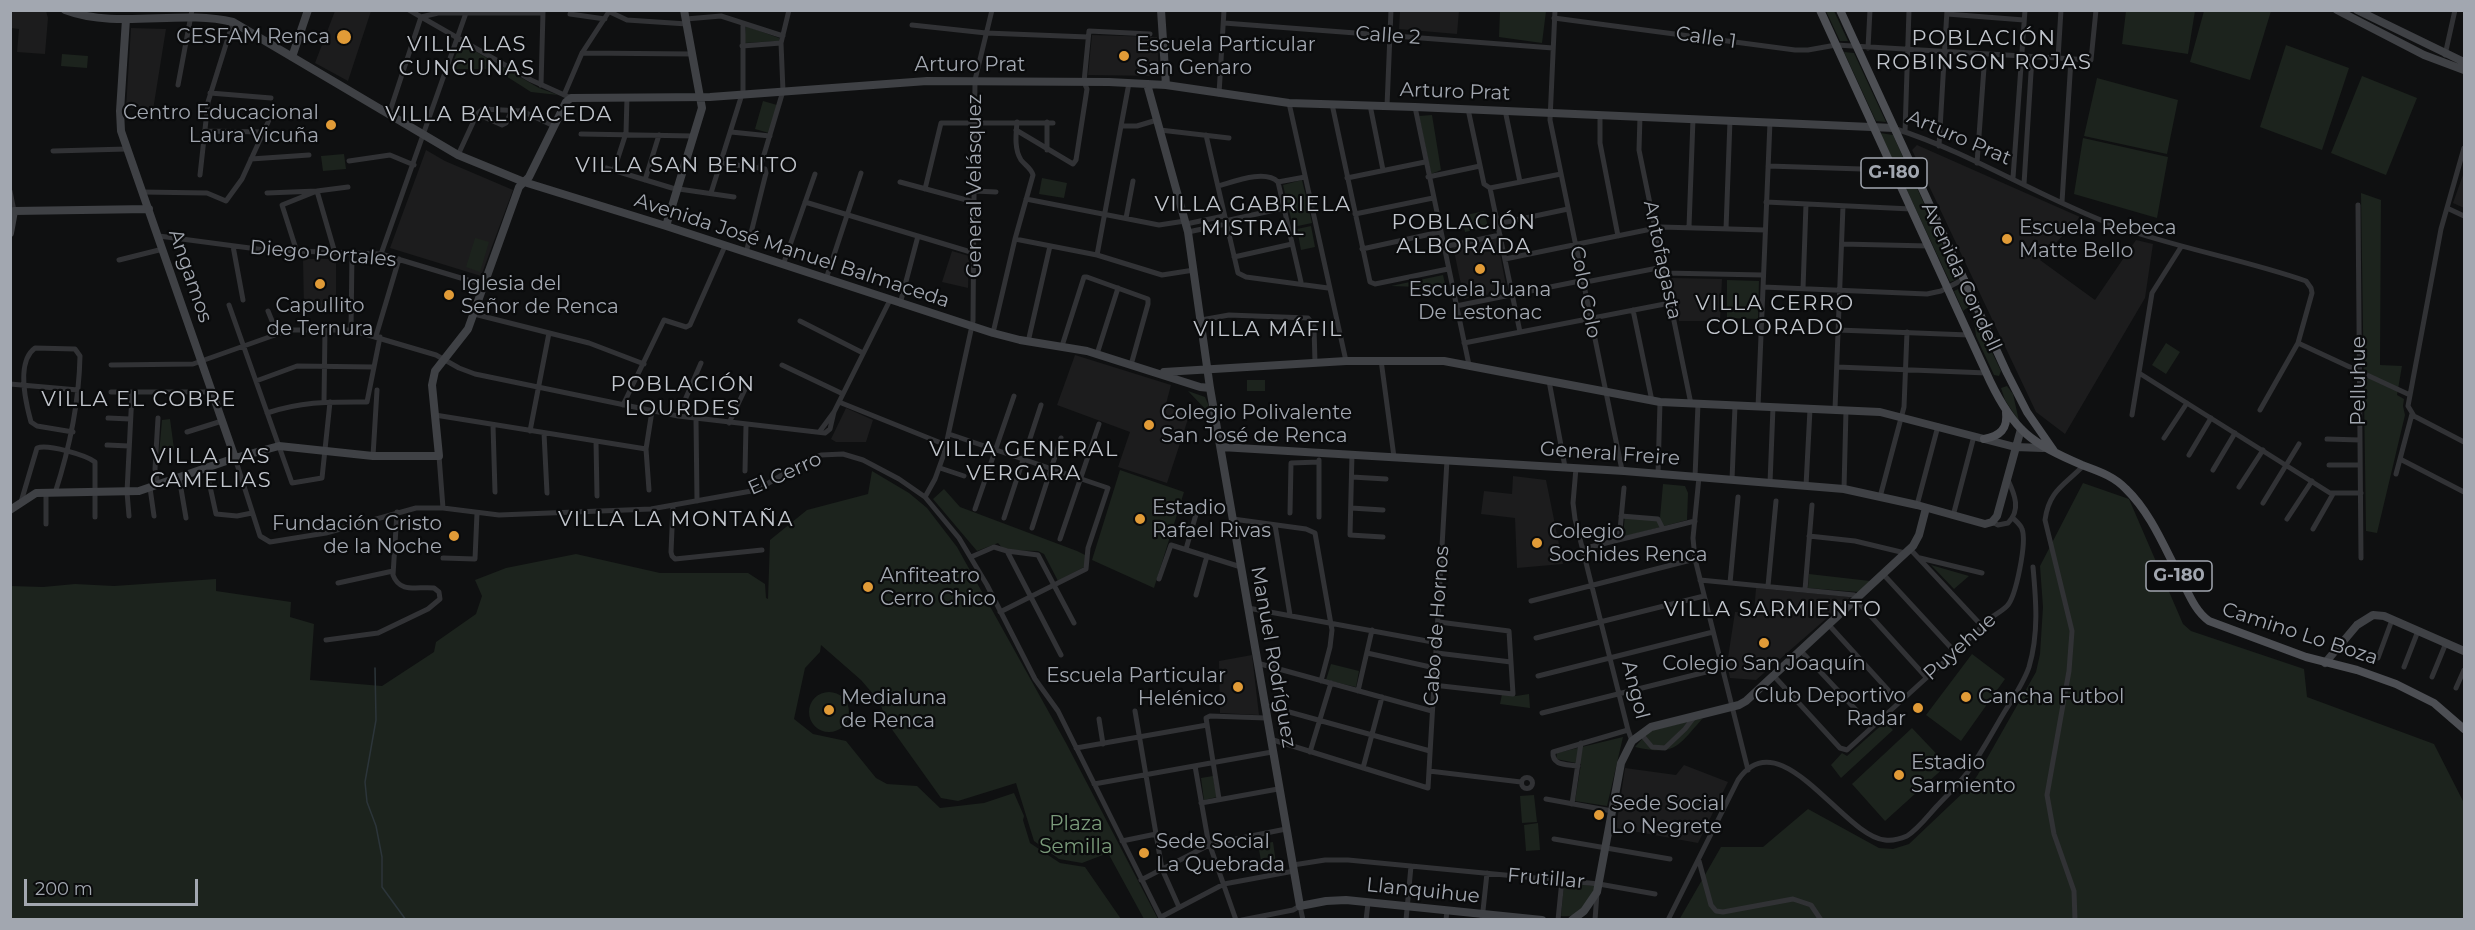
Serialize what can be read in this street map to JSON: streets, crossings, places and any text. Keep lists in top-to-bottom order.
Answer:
{
  "streets": {
    "main road": ["G-180", "Avenida Condell", "Camino Lo Boza"],
    "street": [
      "Calle 2",
      "Calle 1",
      "Arturo Prat",
      "General Velásquez",
      "Avenida José Manuel Balmaceda",
      "Diego Portales",
      "Antofagasta",
      "Angamos",
      "Colo Colo",
      "Pelluhue",
      "General Freire",
      "El Cerro",
      "Cabo de Hornos",
      "Puyehue",
      "Manuel Rodríguez",
      "Angol",
      "Frutillar",
      "Llanquihue"
    ]
  },
  "crossings": [
    ["Calle 2", "Colo Colo"],
    ["Calle 1", "Avenida Condell"],
    ["Calle 1", "Colo Colo"],
    ["Arturo Prat", "General Velásquez"],
    ["Arturo Prat", "Antofagasta"],
    ["Arturo Prat", "Avenida Condell"],
    ["Arturo Prat", "Colo Colo"],
    ["Arturo Prat", "Manuel Rodríguez"],
    ["G-180", "Avenida Condell"],
    ["G-180", "Camino Lo Boza"],
    ["General Velásquez", "Avenida José Manuel Balmaceda"],
    ["General Velásquez", "El Cerro"],
    ["Avenida José Manuel Balmaceda", "Antofagasta"],
    ["Avenida José Manuel Balmaceda", "Angamos"],
    ["Avenida José Manuel Balmaceda", "Colo Colo"],
    ["Avenida José Manuel Balmaceda", "Camino Lo Boza"],
    ["Avenida José Manuel Balmaceda", "Manuel Rodríguez"],
    ["Diego Portales", "Angamos"],
    ["Antofagasta", "General Freire"],
    ["Angamos", "El Cerro"],
    ["Avenida Condell", "Camino Lo Boza"],
    ["Colo Colo", "General Freire"],
    ["General Freire", "Cabo de Hornos"],
    ["General Freire", "Manuel Rodríguez"],
    ["General Freire", "Angol"],
    ["El Cerro", "Frutillar"],
    ["Manuel Rodríguez", "Frutillar"],
    ["Manuel Rodríguez", "Llanquihue"],
    ["Angol", "Frutillar"]
  ],
  "districts": [
    "POBLACIÓN ROBINSON ROJAS",
    "VILLA LAS CUNCUNAS",
    "VILLA BALMACEDA",
    "VILLA SAN BENITO",
    "VILLA GABRIELA MISTRAL",
    "POBLACIÓN ALBORADA",
    "VILLA CERRO COLORADO",
    "VILLA MÁFIL",
    "POBLACIÓN LOURDES",
    "VILLA EL COBRE",
    "VILLA GENERAL VERGARA",
    "VILLA LAS CAMELIAS",
    "VILLA LA MONTAÑA",
    "VILLA SARMIENTO"
  ],
  "parks": ["Plaza Semilla"],
  "places": [
    "CESFAM Renca",
    "Escuela Particular San Genaro",
    "Centro Educacional Laura Vicuña",
    "Escuela Rebeca Matte Bello",
    "Escuela Juana De Lestonac",
    "Capullito de Ternura",
    "Iglesia del Señor de Renca",
    "Colegio Polivalente San José de Renca",
    "Estadio Rafael Rivas",
    "Fundación Cristo de la Noche",
    "Colegio Sochides Renca",
    "Anfiteatro Cerro Chico",
    "Colegio San Joaquín",
    "Escuela Particular Helénico",
    "Cancha Futbol",
    "Club Deportivo Radar",
    "Medialuna de Renca",
    "Estadio Sarmiento",
    "Sede Social Lo Negrete",
    "Sede Social La Quebrada"
  ],
  "scale_bar": "200 m"
}
